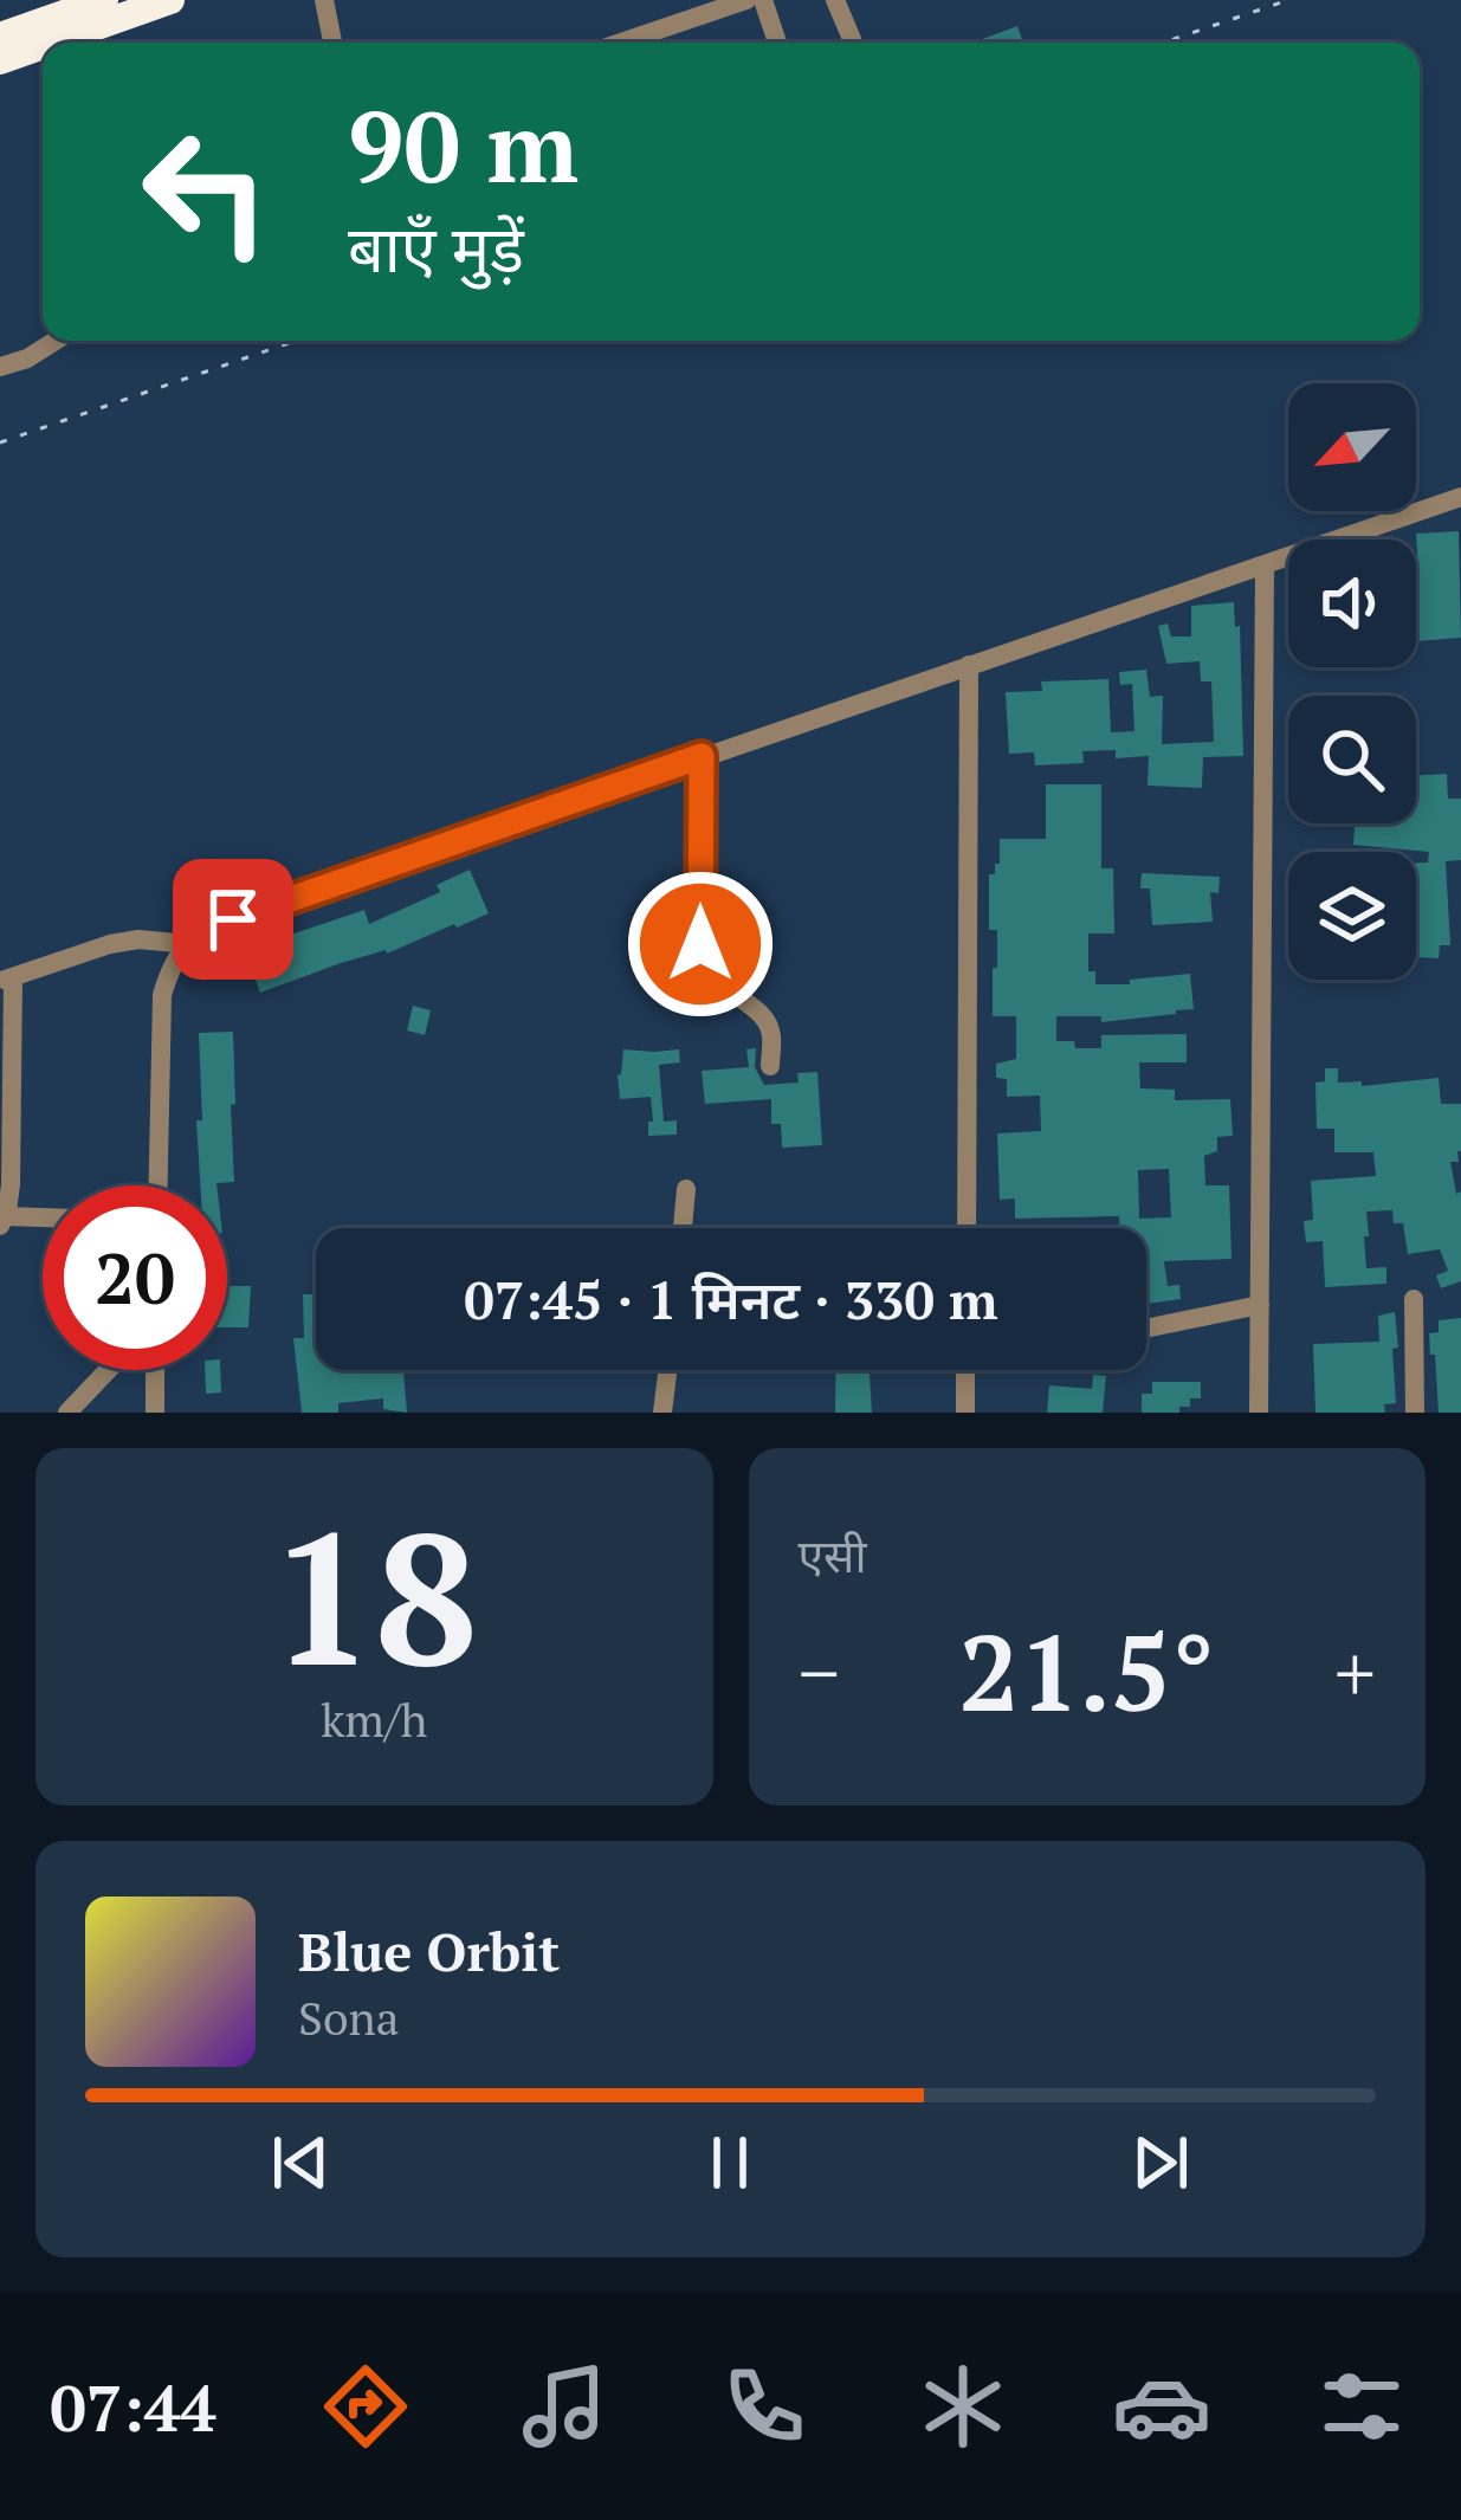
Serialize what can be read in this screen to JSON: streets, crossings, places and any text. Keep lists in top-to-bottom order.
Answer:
{
  "north": "bottom left",
  "page": {
    "turn": ["90 m", "बाएँ मुड़ें"],
    "limit": "20",
    "trip": "07:45 · 1 मिनट · 330 m",
    "tile": [
      ["18", "km/h"],
      "एसी"
    ],
    "heat": ["−", "21.5°", "+"],
    "song": ["Blue Orbit", "Sona"],
    "tabs": "07:44"
  }
}
